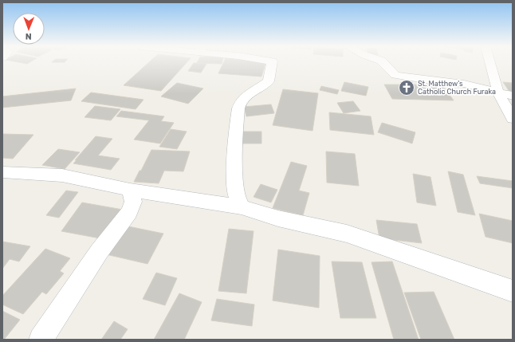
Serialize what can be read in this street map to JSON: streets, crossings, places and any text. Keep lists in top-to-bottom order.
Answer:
{
  "places": {
    "church": ["St. Matthew's Catholic Church Furaka"]
  },
  "north": "bottom"
}
